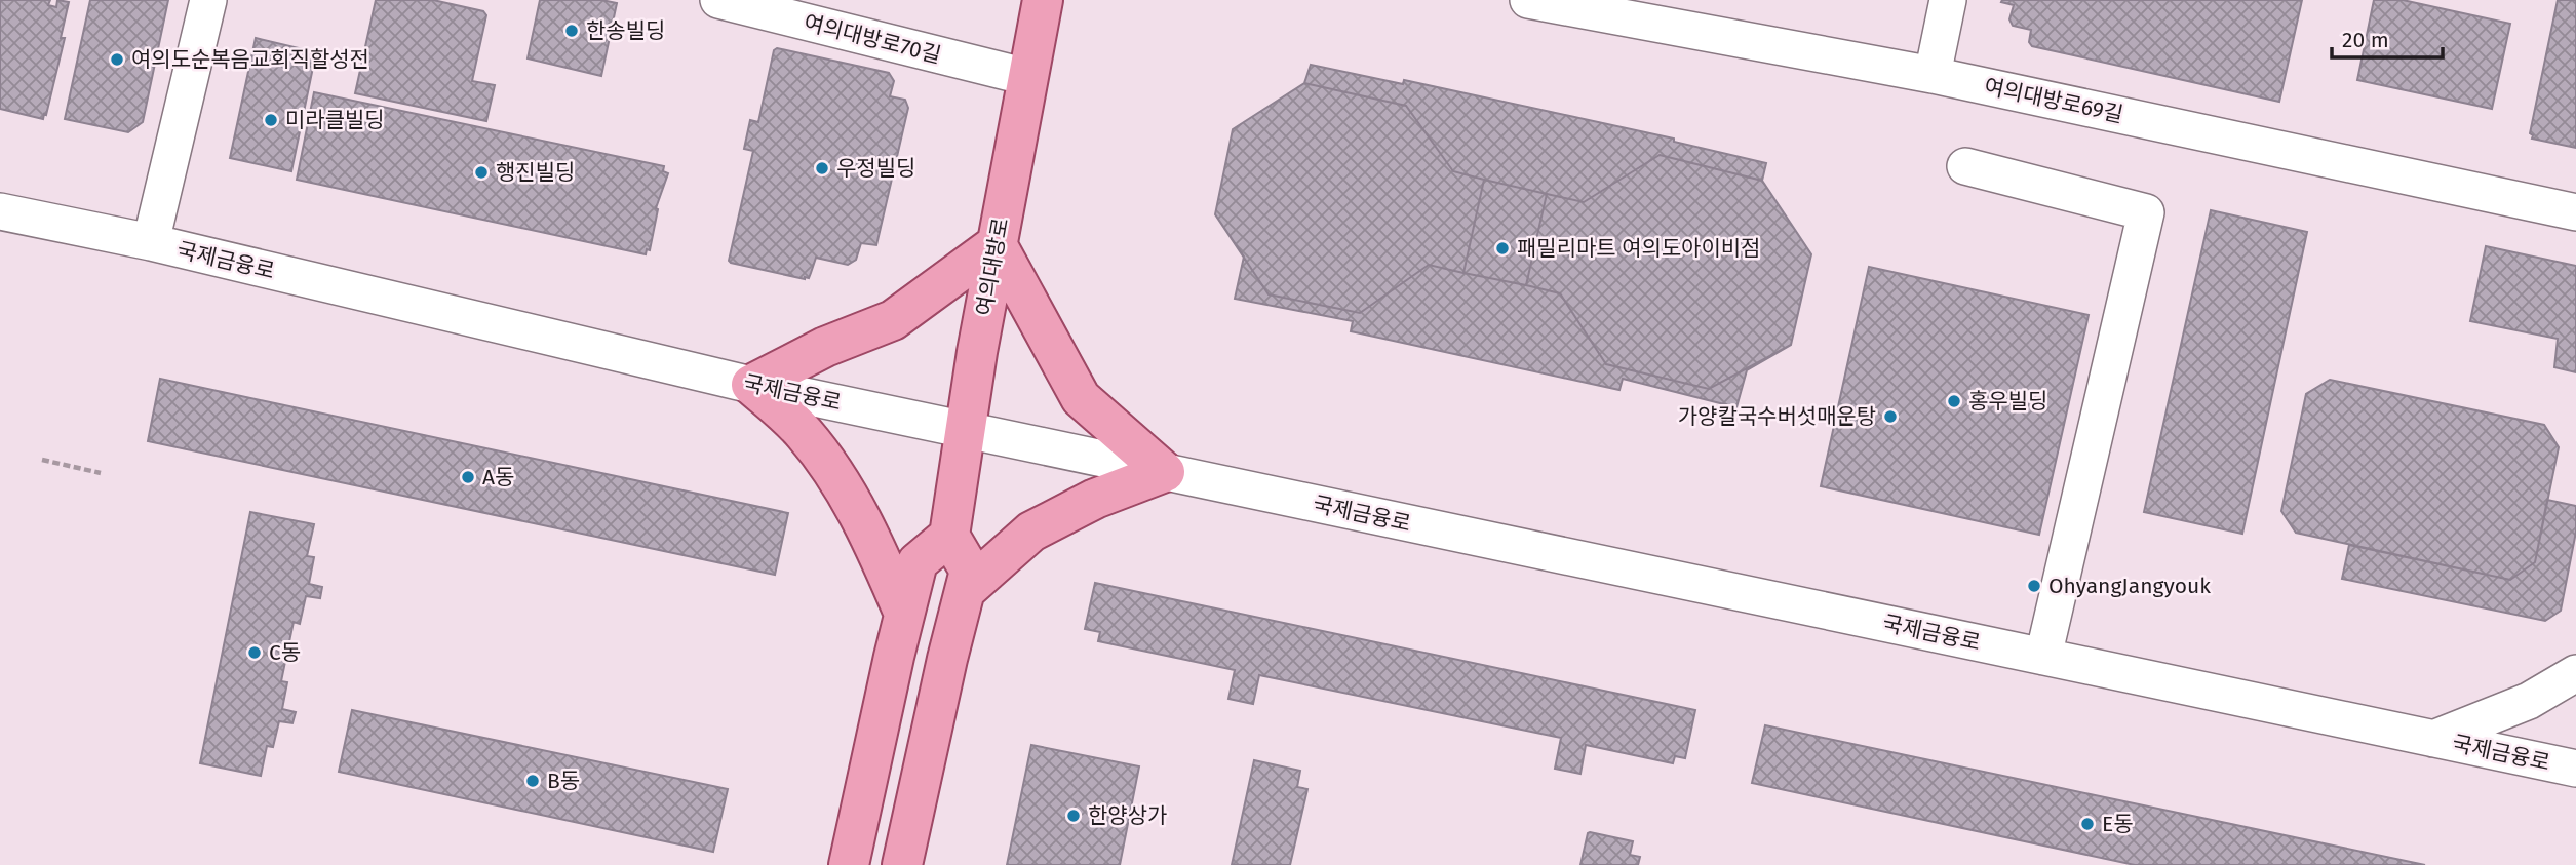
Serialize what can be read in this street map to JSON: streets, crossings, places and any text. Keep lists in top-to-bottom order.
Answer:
{
  "streets": {
    "main road": ["여의대방로"],
    "street": ["여의대방로70길", "여의대방로69길", "국제금융로"]
  },
  "crossings": [
    ["여의대방로70길", "여의대방로"],
    ["국제금융로", "여의대방로"]
  ],
  "places": [
    "한송빌딩",
    "여의도순복음교회직할성전",
    "미라클빌딩",
    "우정빌딩",
    "행진빌딩",
    "패밀리마트 여의도아이비점",
    "홍우빌딩",
    "가양칼국수버섯매운탕",
    "A동",
    "OhyangJangyouk",
    "C동",
    "B동",
    "한양상가",
    "E동"
  ],
  "scale_bar": "20 m"
}
